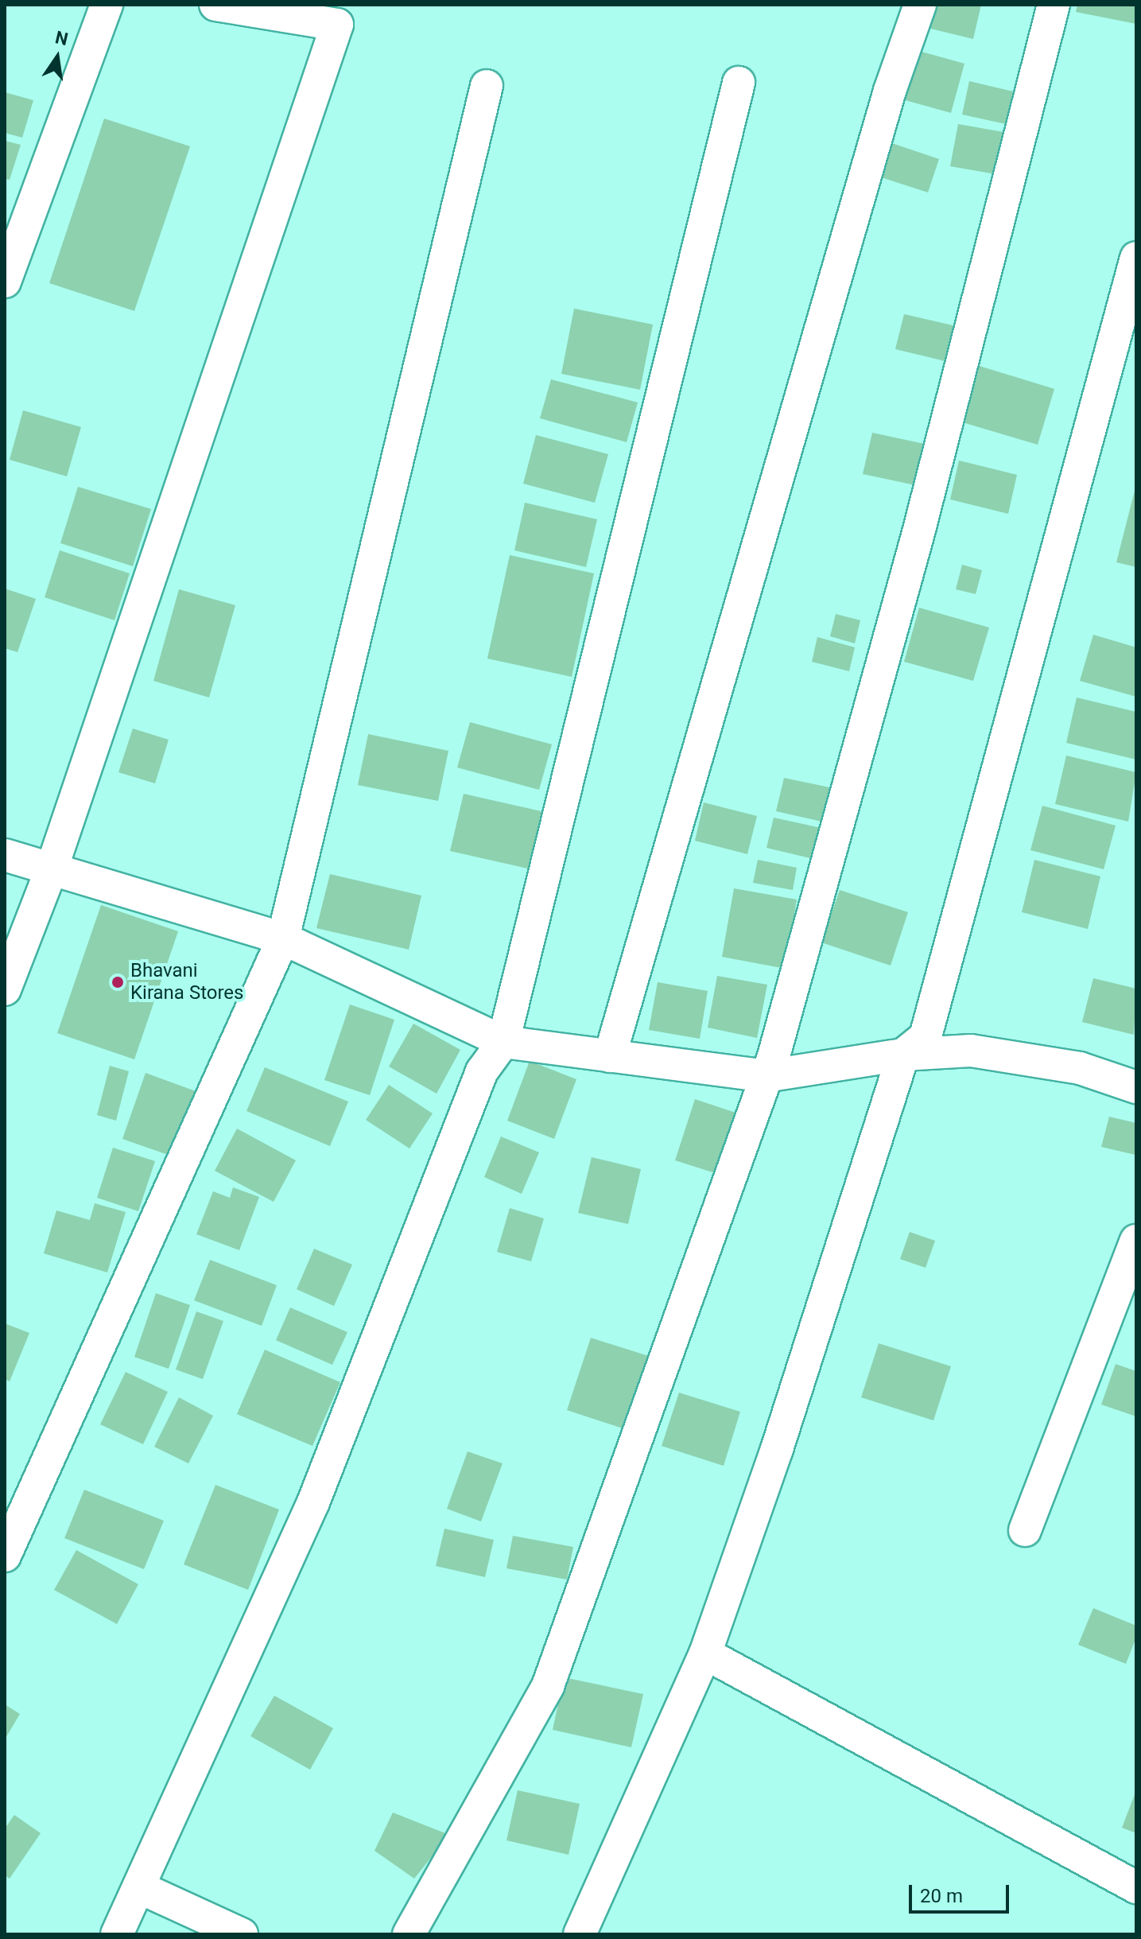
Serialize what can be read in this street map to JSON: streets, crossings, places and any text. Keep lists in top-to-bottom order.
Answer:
{
  "places": ["Bhavani Kirana Stores"],
  "scale_bar": "20 m",
  "north": "top"
}
